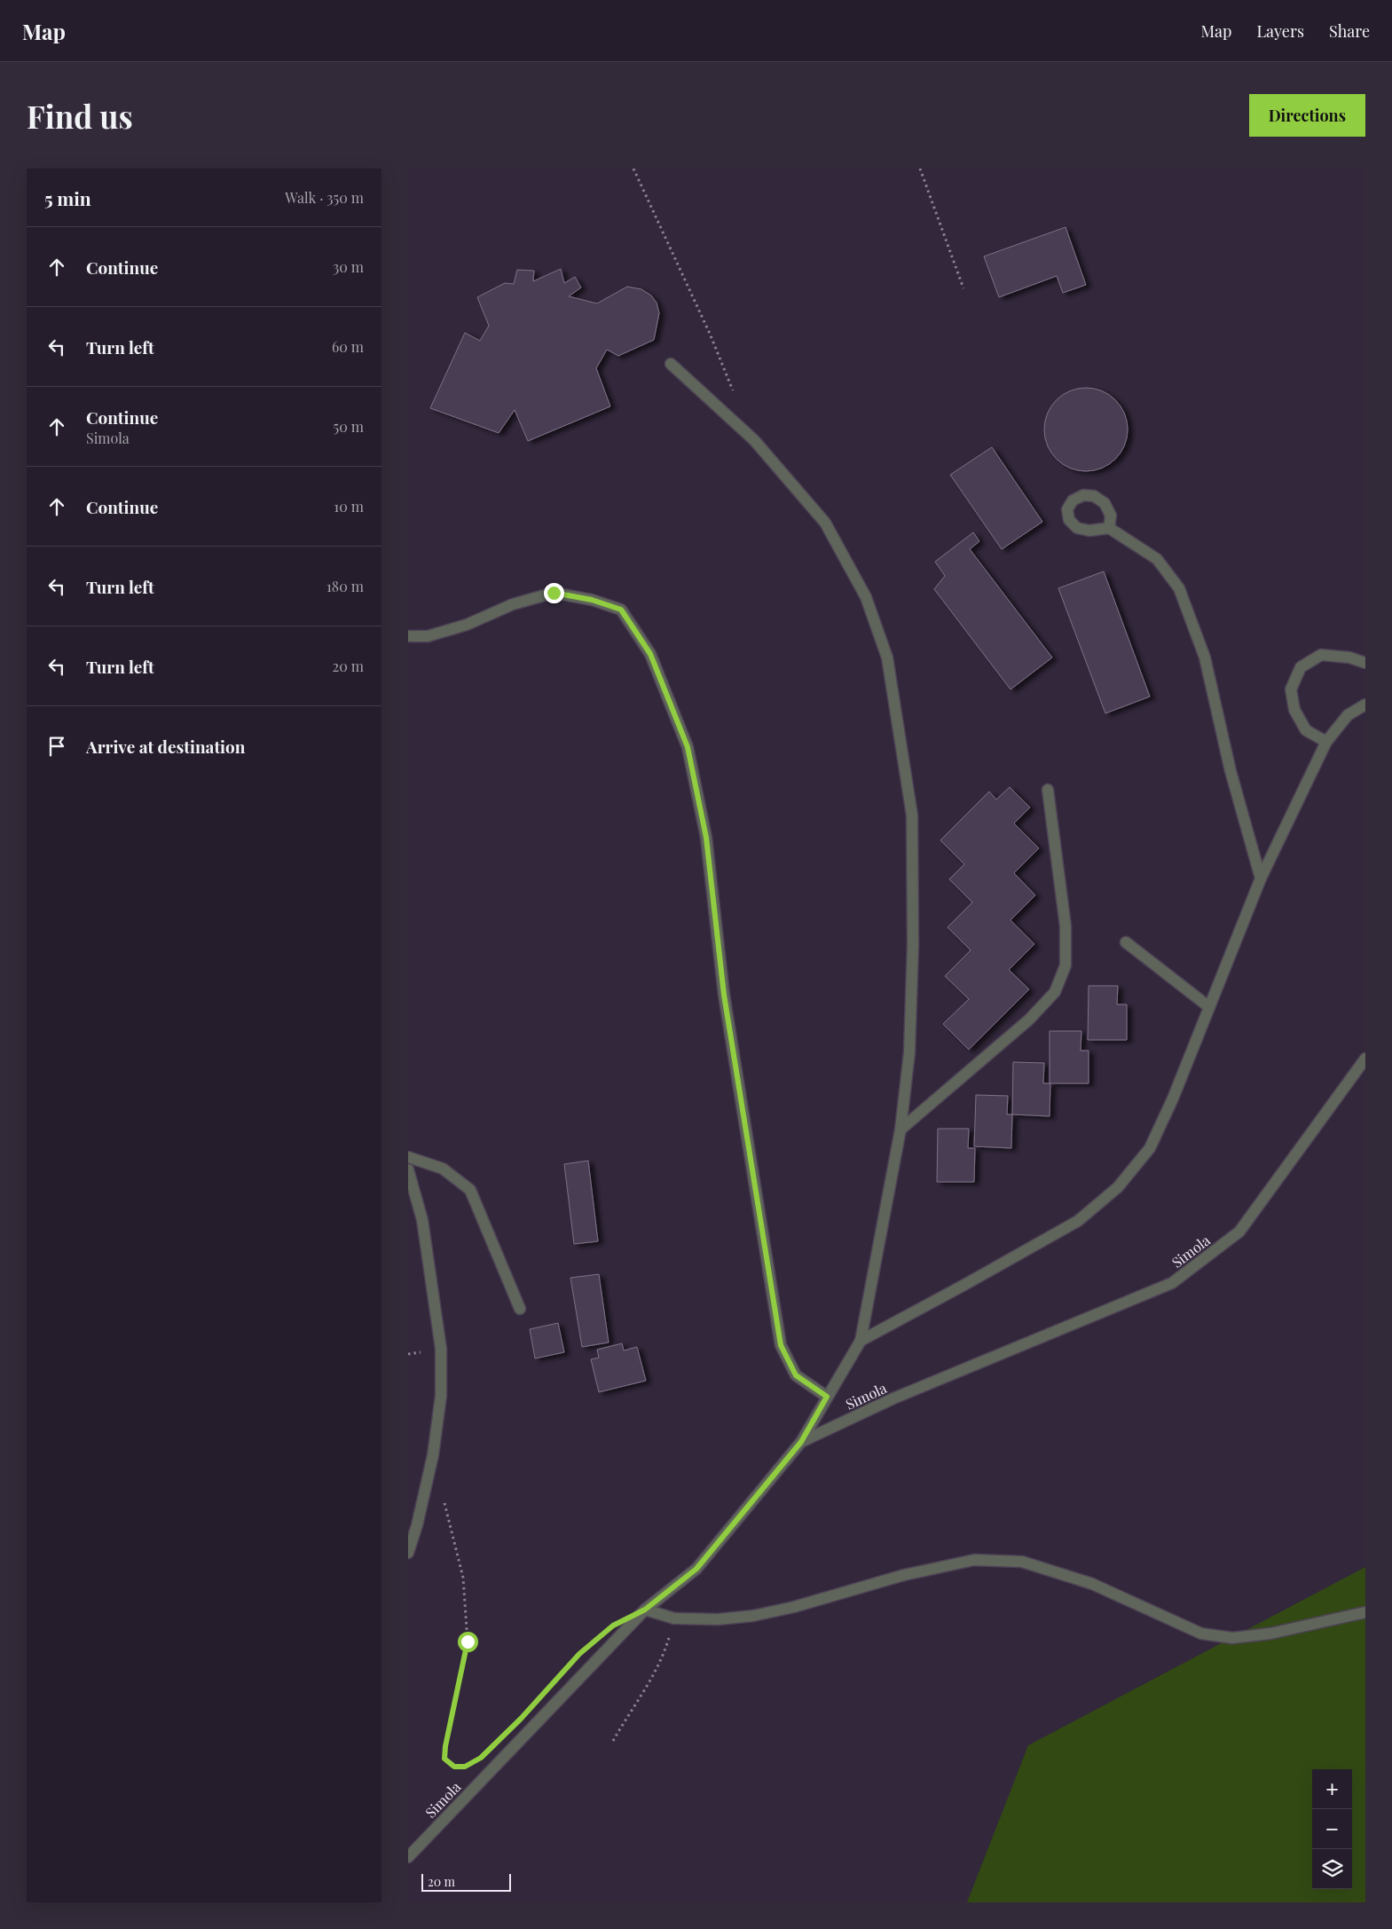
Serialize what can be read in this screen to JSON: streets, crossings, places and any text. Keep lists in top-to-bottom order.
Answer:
{
  "streets": {
    "street": ["Simola"]
  },
  "scale_bar": "20 m",
  "page": {
    "header": "Map",
    "nav": ["Map", "Layers", "Share"],
    "buttons": "Directions",
    "title": "Find us",
    "heading": ["5 min", "Walk · 350 m"],
    "list": [
      ["Continue", "30 m"],
      ["Turn left", "60 m"],
      ["Continue", "Simola", "50 m"],
      ["Continue", "10 m"],
      ["Turn left", "180 m"],
      ["Turn left", "20 m"],
      "Arrive at destination"
    ],
    "map_buttons": ["+", "−"],
    "scale": "20 m"
  }
}
